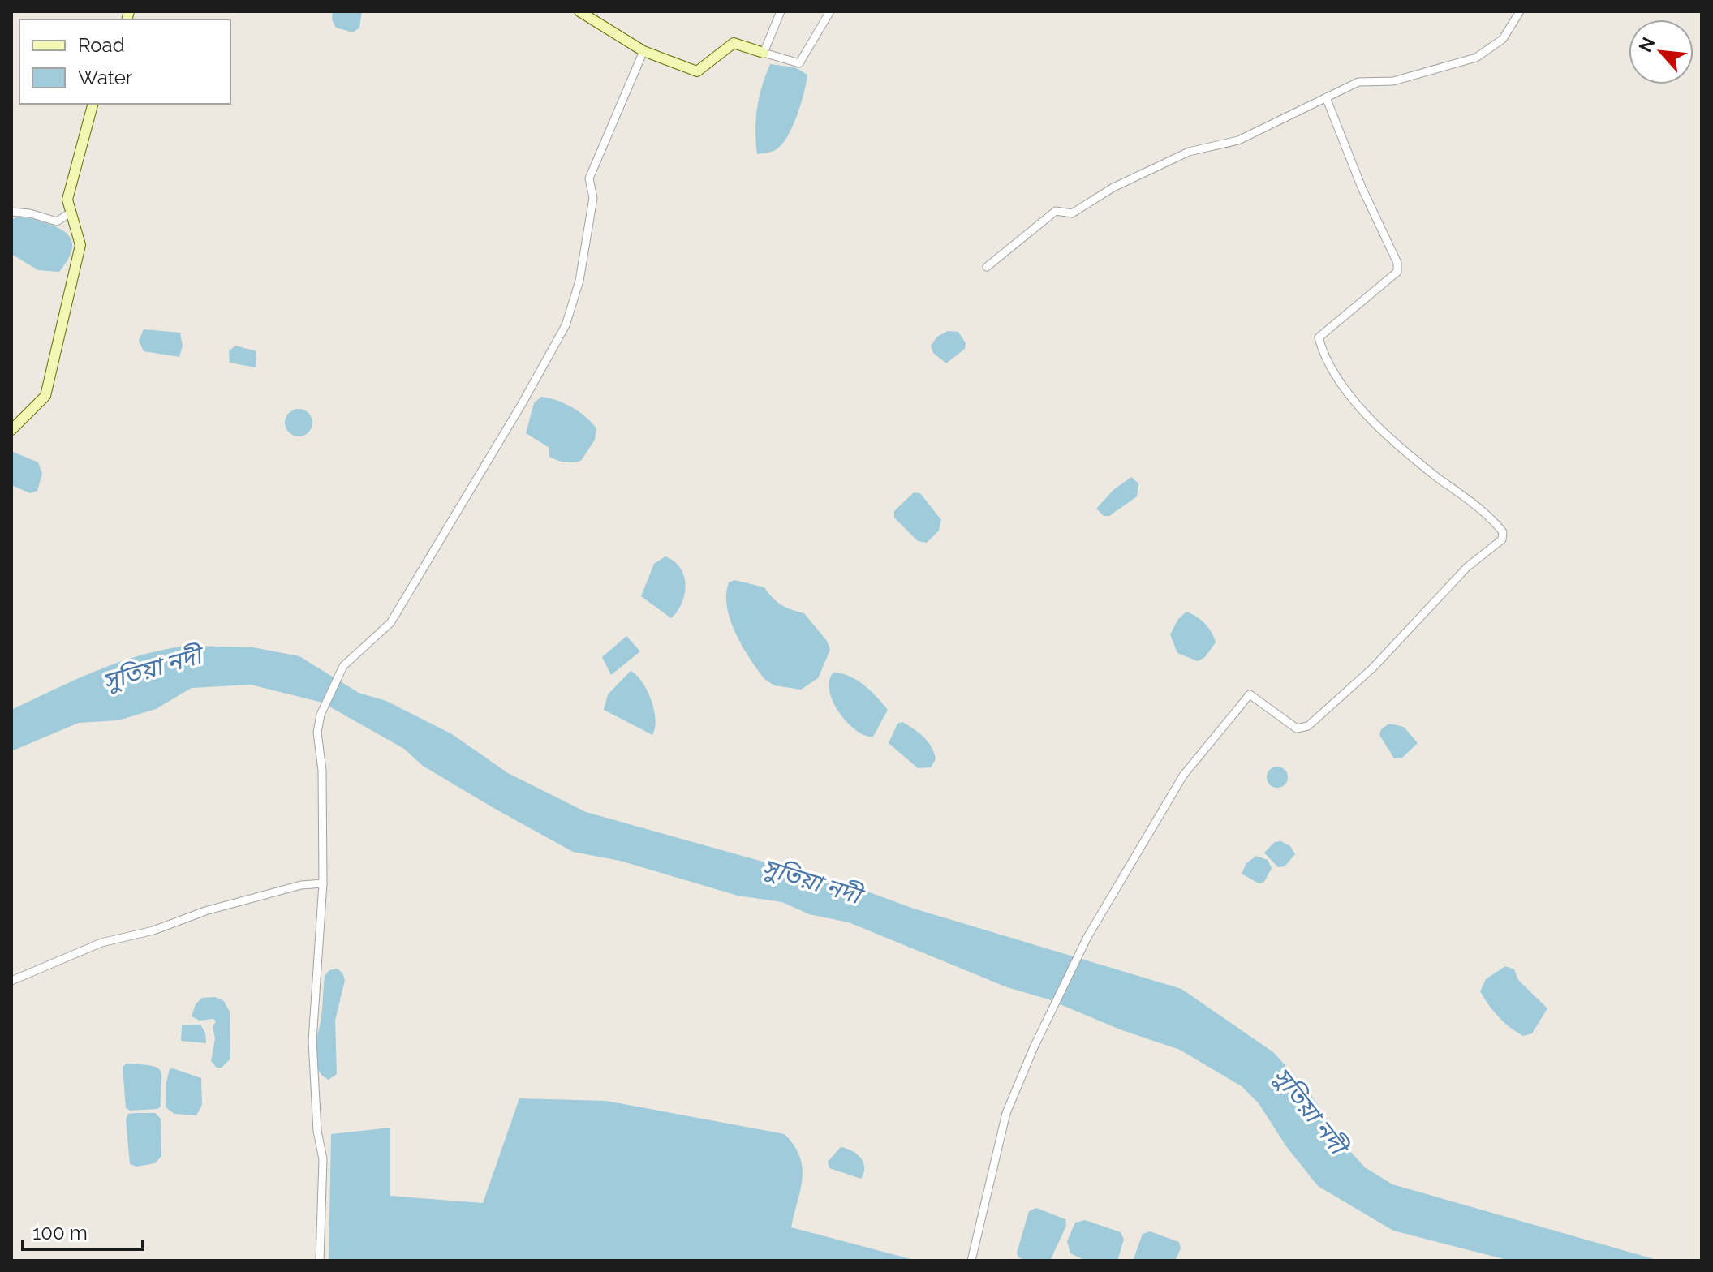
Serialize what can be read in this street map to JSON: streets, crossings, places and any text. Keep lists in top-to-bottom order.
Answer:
{
  "water": ["সুতিয়া নদী"],
  "legend": ["Road", "Water"],
  "scale_bar": "100 m",
  "north": "top left"
}
